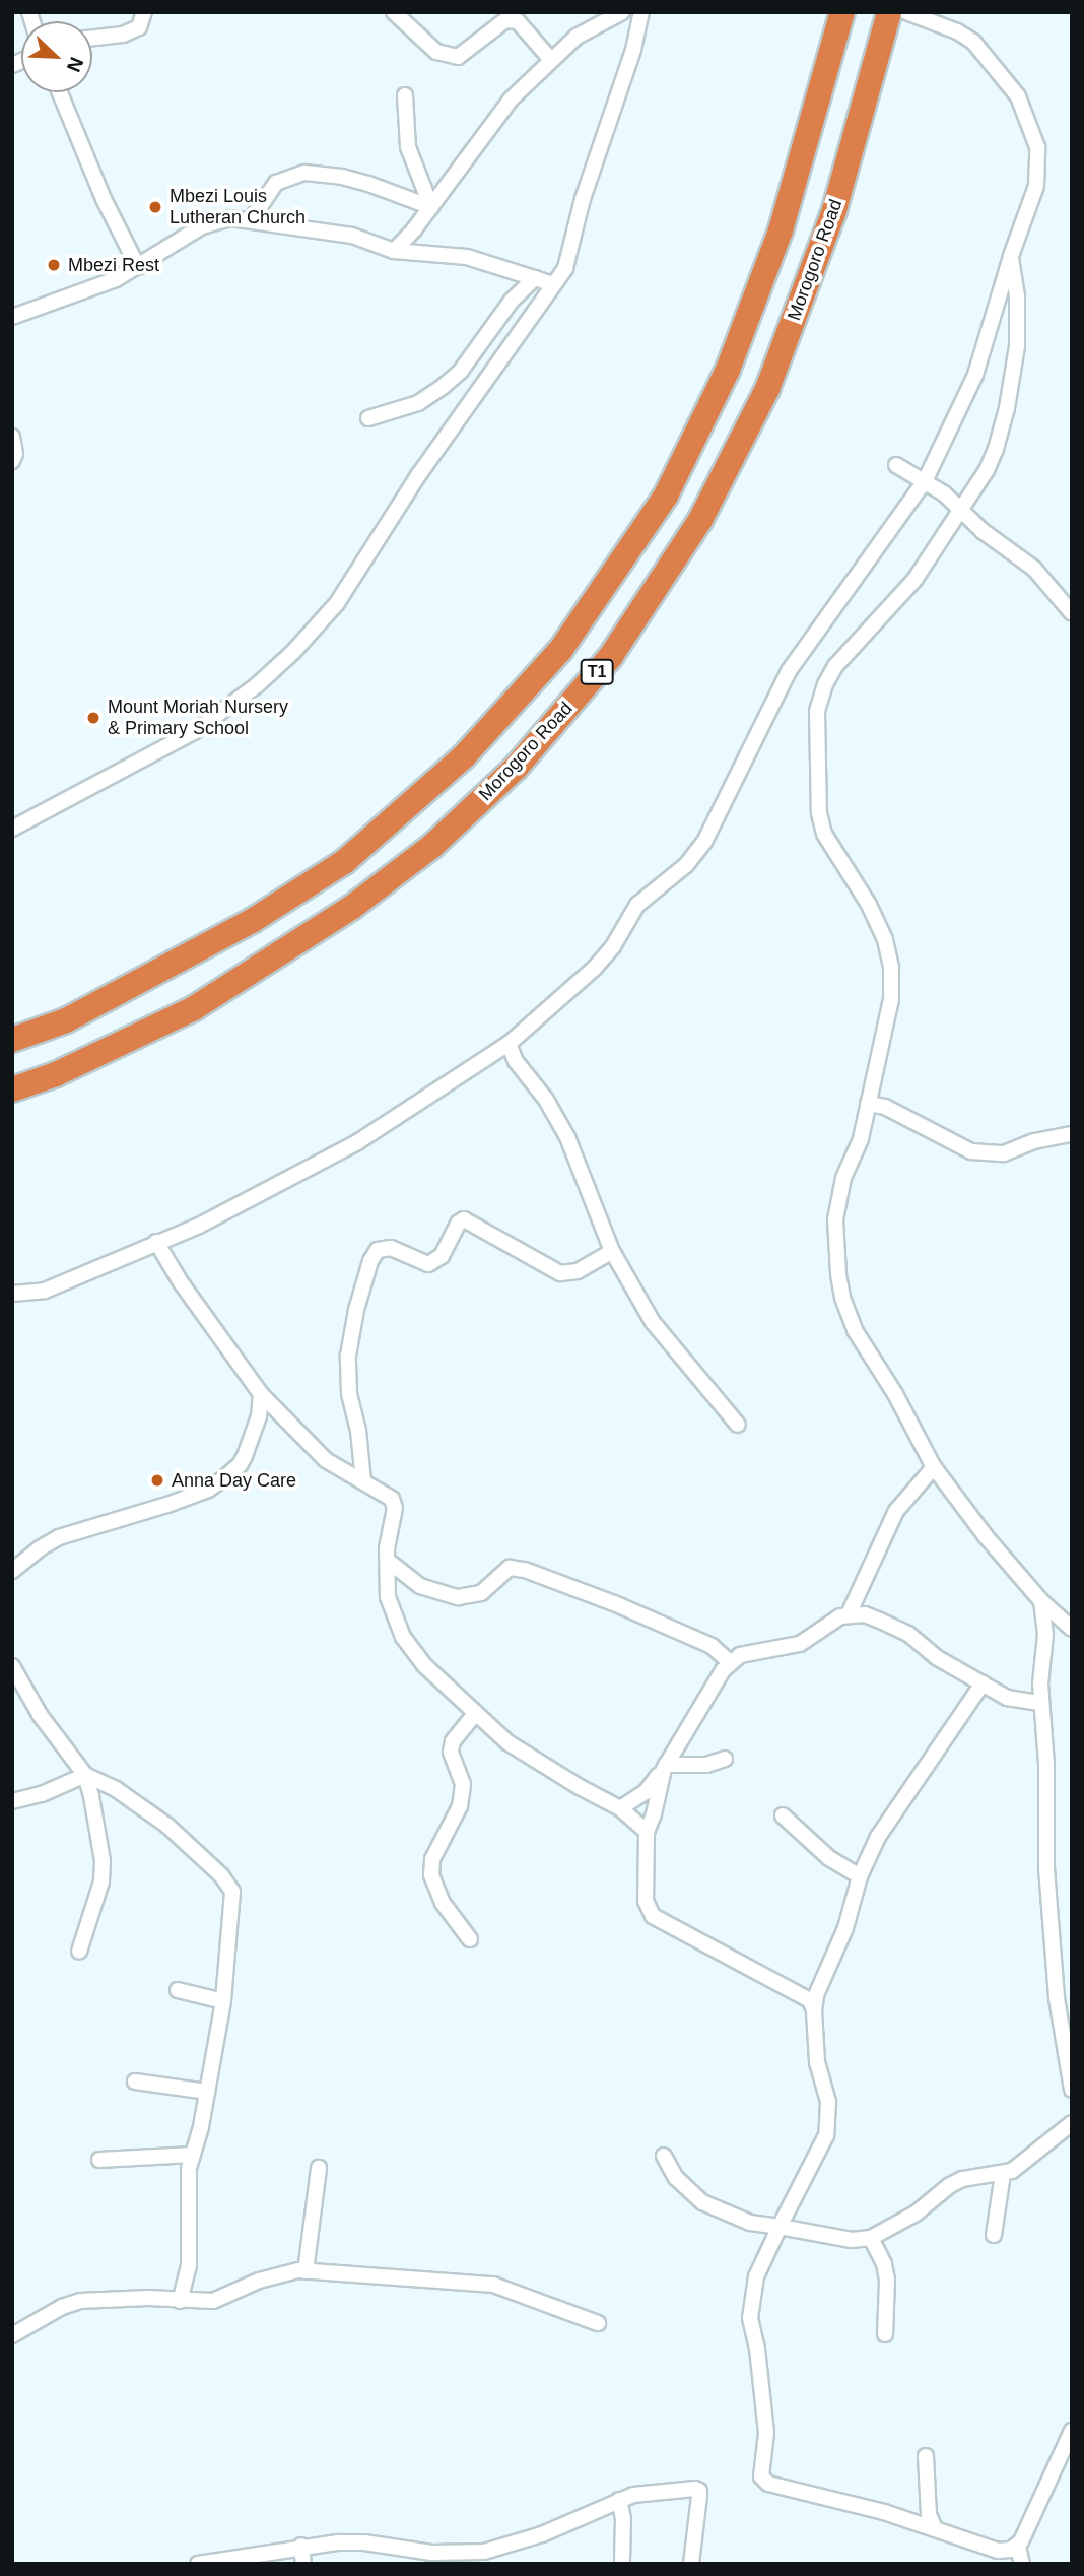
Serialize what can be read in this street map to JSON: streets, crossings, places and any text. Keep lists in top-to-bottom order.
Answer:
{
  "streets": {
    "highway": ["Morogoro Road", "T1"]
  },
  "places": [
    "Mbezi Louis Lutheran Church",
    "Mbezi Rest",
    "Mount Moriah Nursery & Primary School",
    "Anna Day Care"
  ],
  "north": "bottom right"
}
